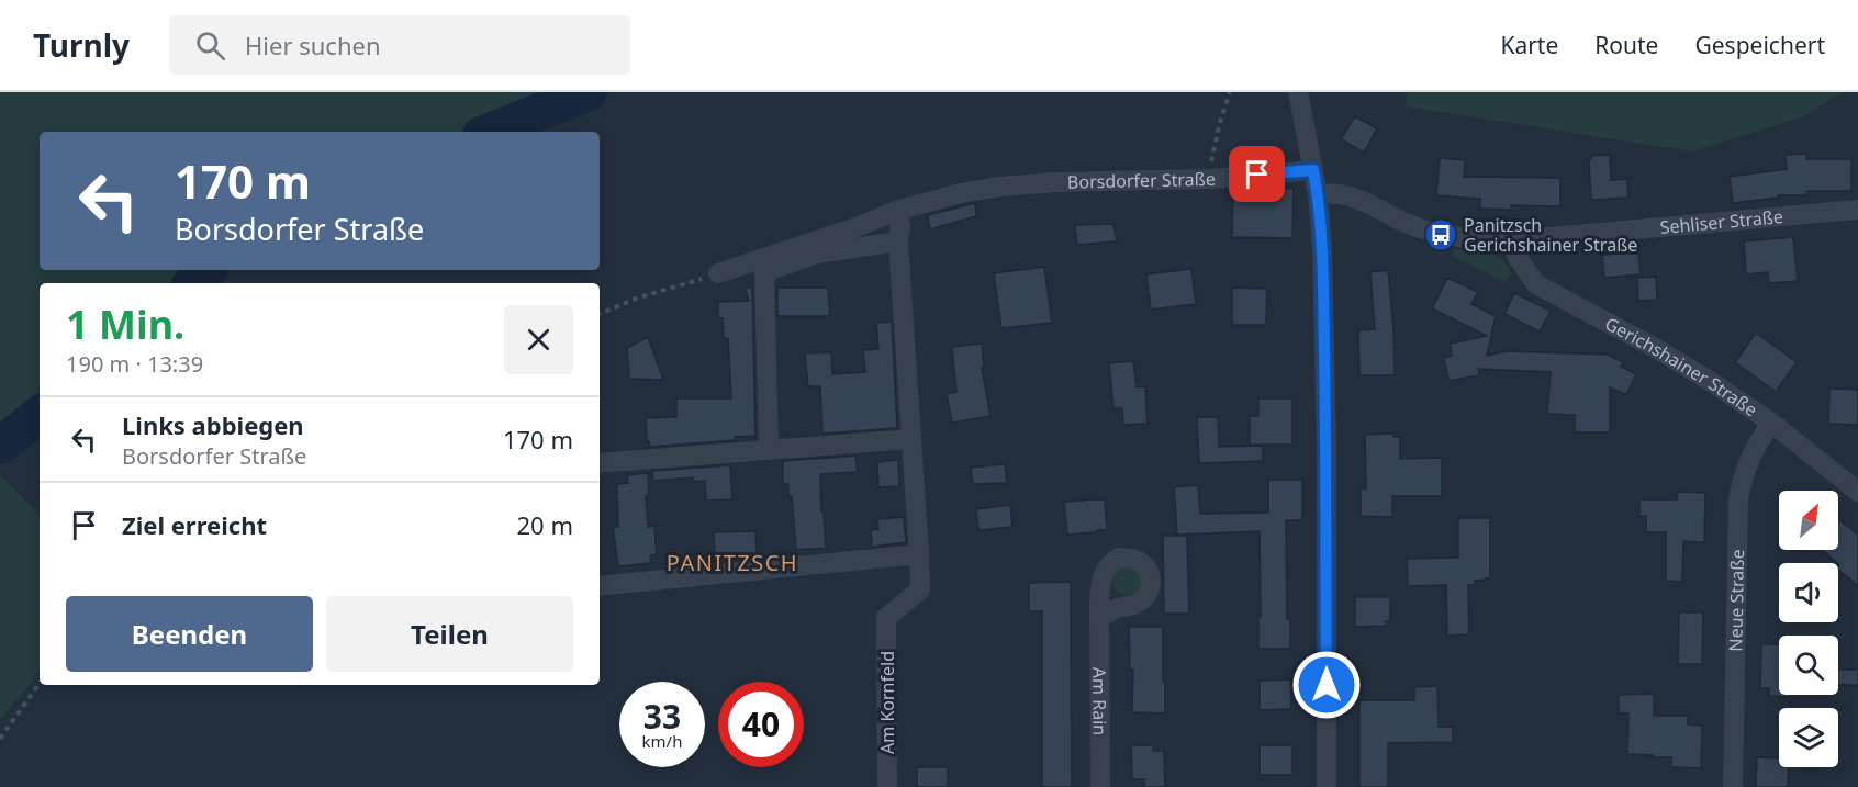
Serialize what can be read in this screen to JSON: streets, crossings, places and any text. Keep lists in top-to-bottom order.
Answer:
{
  "streets": {
    "street": [
      "Borsdorfer Straße",
      "Sehliser Straße",
      "Gerichshainer Straße",
      "Neue Straße",
      "Am Kornfeld",
      "Am Rain"
    ]
  },
  "crossings": [
    ["Sehliser Straße", "Gerichshainer Straße"],
    ["Gerichshainer Straße", "Neue Straße"]
  ],
  "districts": ["PANITZSCH"],
  "places": {
    "bus stop": ["Panitzsch Gerichshainer Straße"]
  },
  "north": "top right",
  "page": {
    "header": "Turnly",
    "search": "Hier suchen",
    "nav": ["Karte", "Route", "Gespeichert"],
    "turn": ["170 m", "Borsdorfer Straße"],
    "heading": ["1 Min.", "190 m · 13:39"],
    "list": [
      {
        "name": "Links abbiegen",
        "note": "Borsdorfer Straße",
        "value": "170 m"
      },
      {
        "name": "Ziel erreicht",
        "value": "20 m"
      }
    ],
    "buttons": ["Beenden", "Teilen"],
    "speed": "33 km/h",
    "limit": "40"
  }
}
